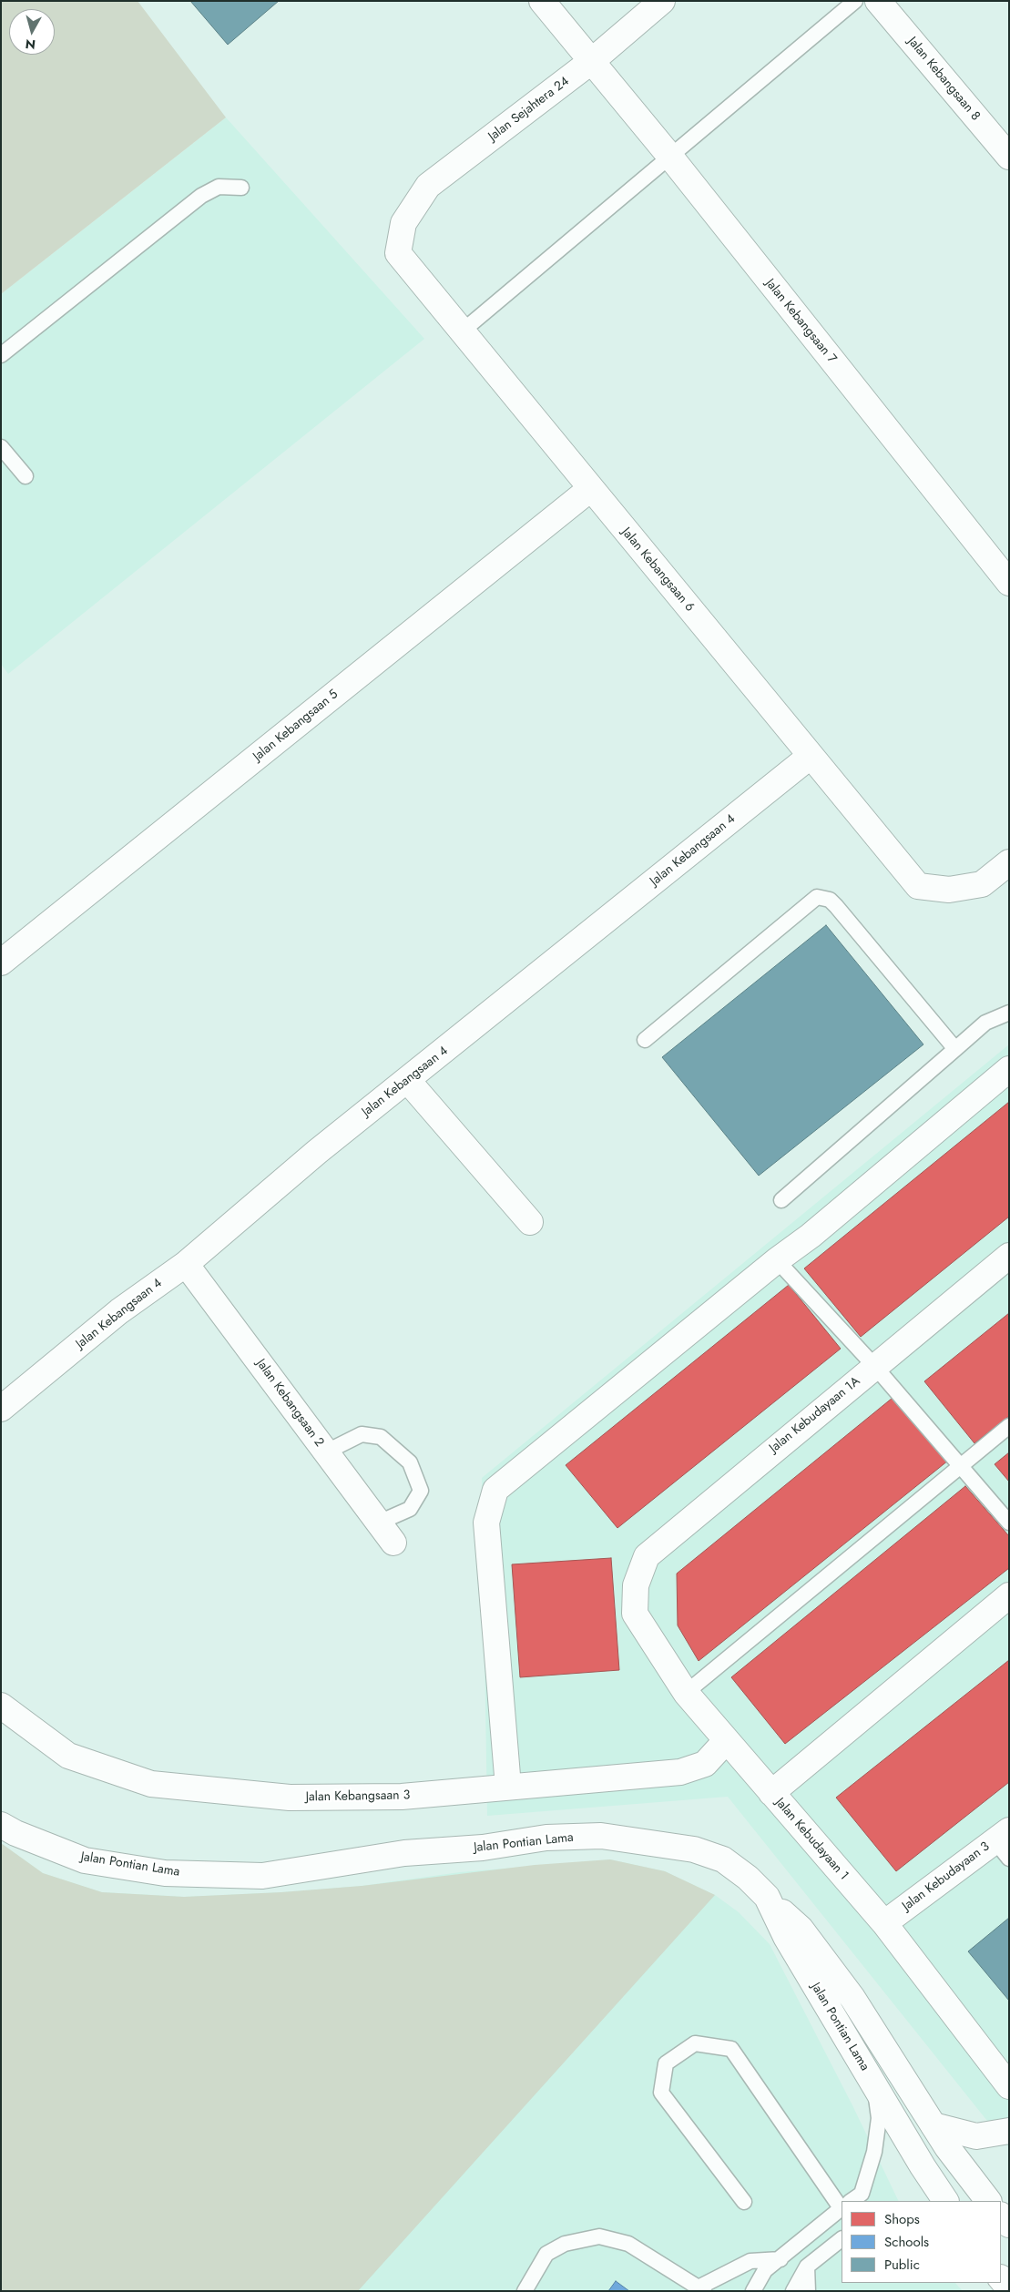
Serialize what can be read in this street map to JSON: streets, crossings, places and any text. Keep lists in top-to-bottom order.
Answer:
{
  "streets": {
    "street": [
      "Jalan Kebangsaan 8",
      "Jalan Sejahtera 24",
      "Jalan Kebangsaan 7",
      "Jalan Kebangsaan 6",
      "Jalan Kebangsaan 5",
      "Jalan Kebangsaan 4",
      "Jalan Kebangsaan 2",
      "Jalan Kebudayaan 1A",
      "Jalan Kebangsaan 3",
      "Jalan Kebudayaan 1",
      "Jalan Pontian Lama",
      "Jalan Kebudayaan 3"
    ]
  },
  "crossings": [
    ["Jalan Sejahtera 24", "Jalan Kebangsaan 7"],
    ["Jalan Sejahtera 24", "Jalan Kebangsaan 6"],
    ["Jalan Kebangsaan 6", "Jalan Kebangsaan 5"],
    ["Jalan Kebangsaan 6", "Jalan Kebangsaan 4"],
    ["Jalan Kebangsaan 4", "Jalan Kebangsaan 2"],
    ["Jalan Kebudayaan 1A", "Jalan Kebudayaan 1"],
    ["Jalan Kebangsaan 3", "Jalan Kebudayaan 1"],
    ["Jalan Kebudayaan 1", "Jalan Kebudayaan 3"]
  ],
  "legend": ["Shops", "Schools", "Public"],
  "north": "bottom"
}
